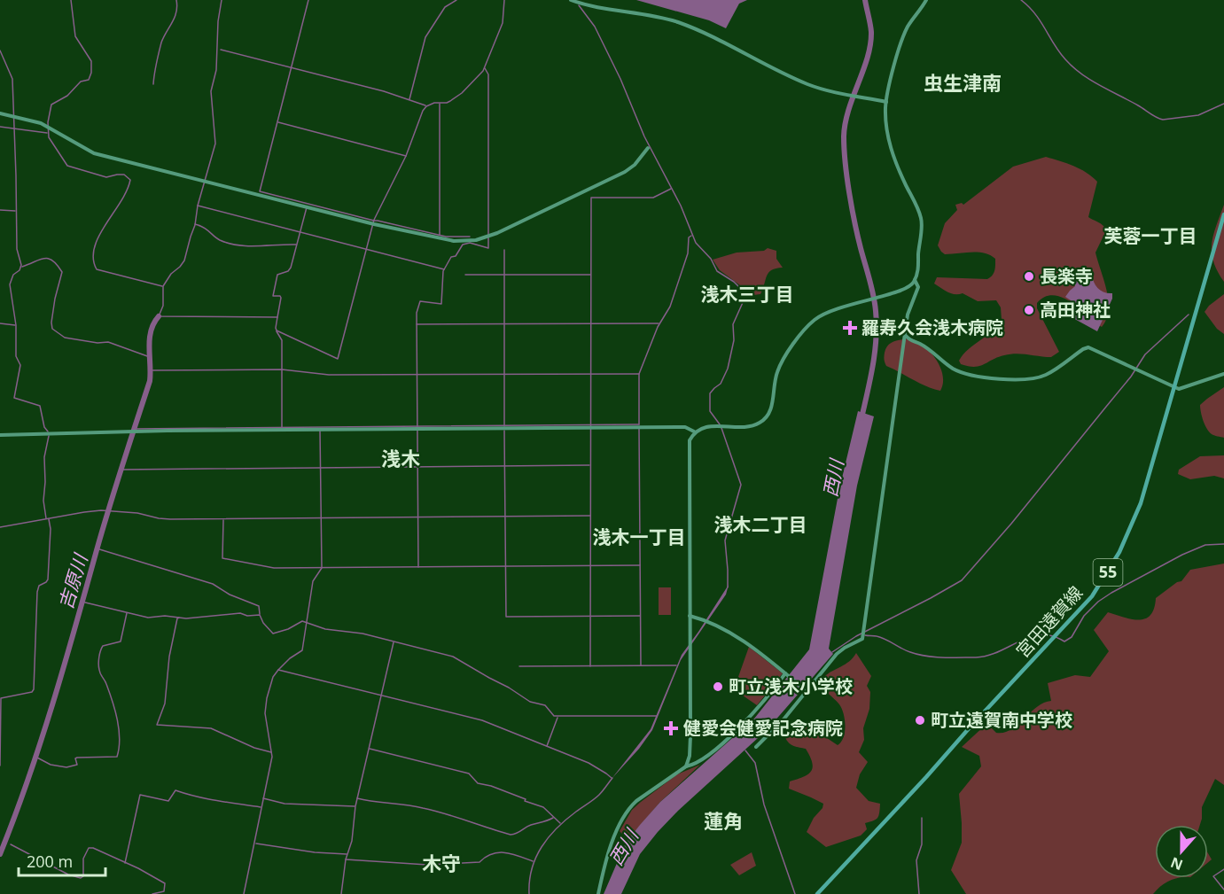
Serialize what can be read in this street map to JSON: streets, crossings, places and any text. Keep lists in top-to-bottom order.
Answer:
{
  "streets": {
    "main road": ["55", "宮田遠賀線"]
  },
  "districts": [
    "虫生津南",
    "芙蓉一丁目",
    "浅木三丁目",
    "浅木",
    "浅木二丁目",
    "浅木一丁目",
    "蓮角",
    "木守"
  ],
  "water": ["西川", "吉原川"],
  "places": {
    "other": [
      "長楽寺",
      "高田神社",
      "町立浅木小学校",
      "町立遠賀南中学校"
    ],
    "health": ["羅寿久会浅木病院", "健愛会健愛記念病院"]
  },
  "scale_bar": "200 m",
  "north": "bottom"
}
